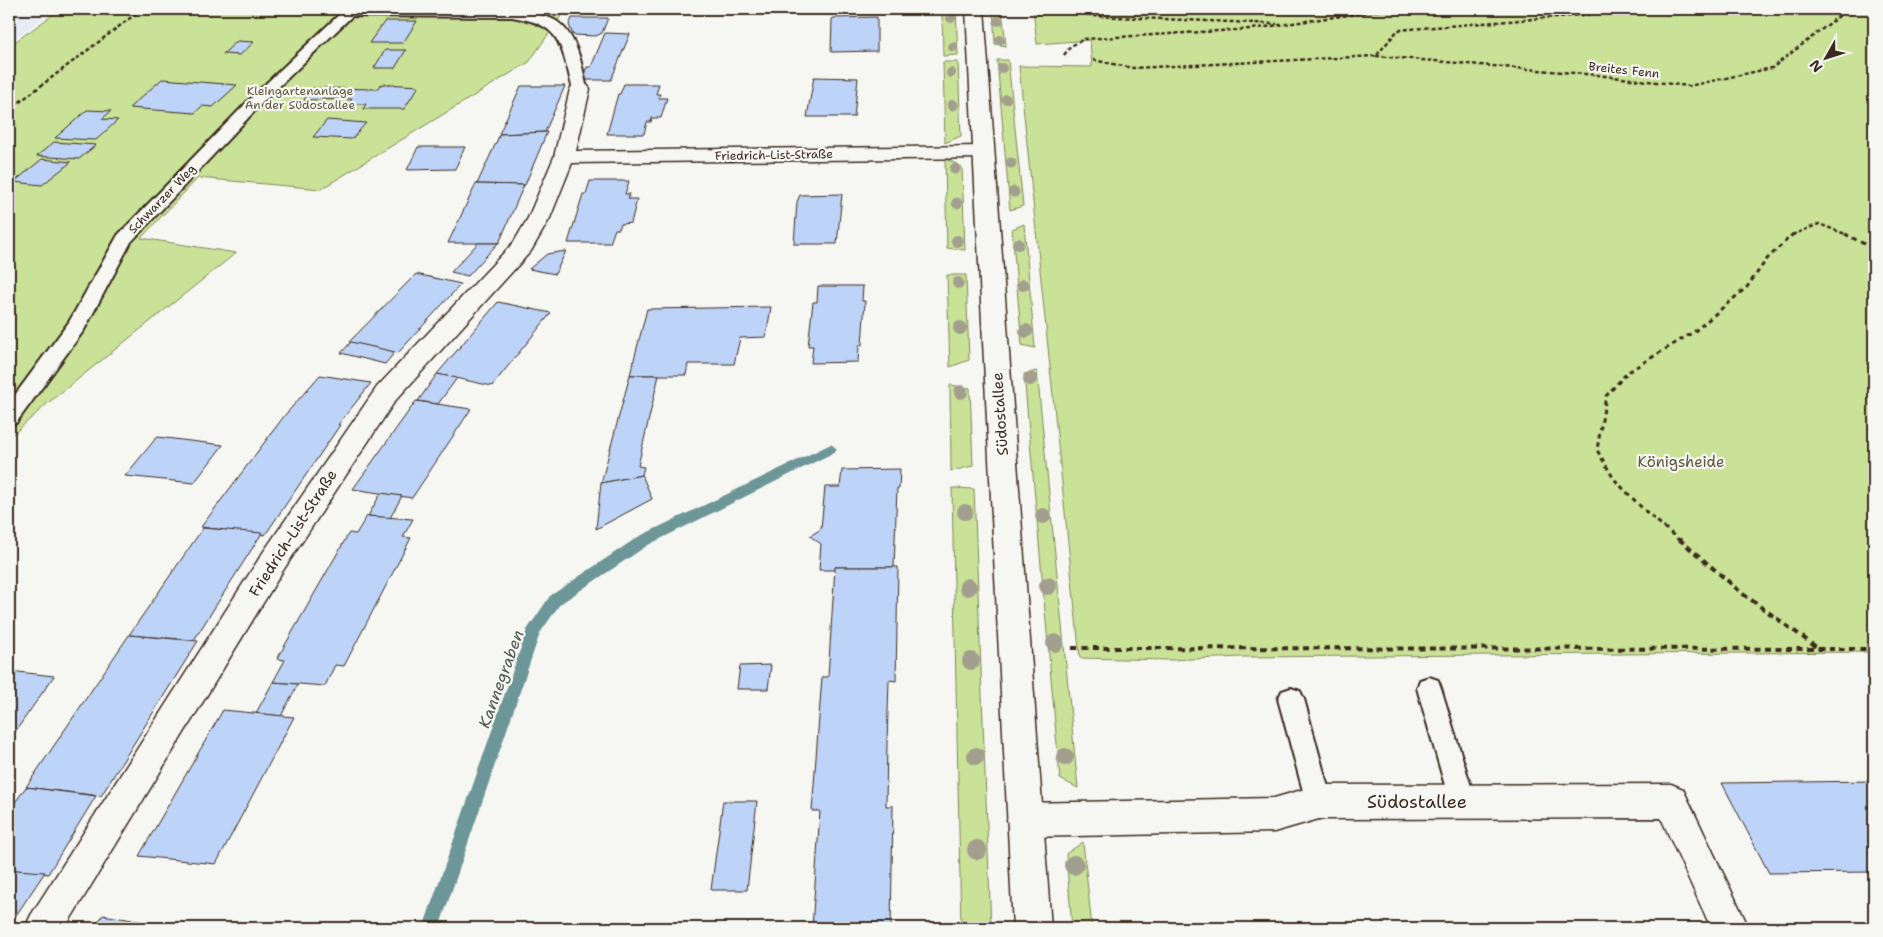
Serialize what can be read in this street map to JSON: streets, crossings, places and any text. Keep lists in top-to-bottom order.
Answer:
{
  "streets": {
    "street": ["Friedrich-List-Straße", "Südostallee"],
    "lane": ["Schwarzer Weg"],
    "path": ["Breites Fenn"]
  },
  "crossings": [
    ["Friedrich-List-Straße", "Schwarzer Weg"],
    ["Friedrich-List-Straße", "Südostallee"]
  ],
  "water": ["Kannegraben"],
  "parks": ["Kleingartenanlage An der Südostallee", "Königsheide"],
  "north": "bottom left"
}
